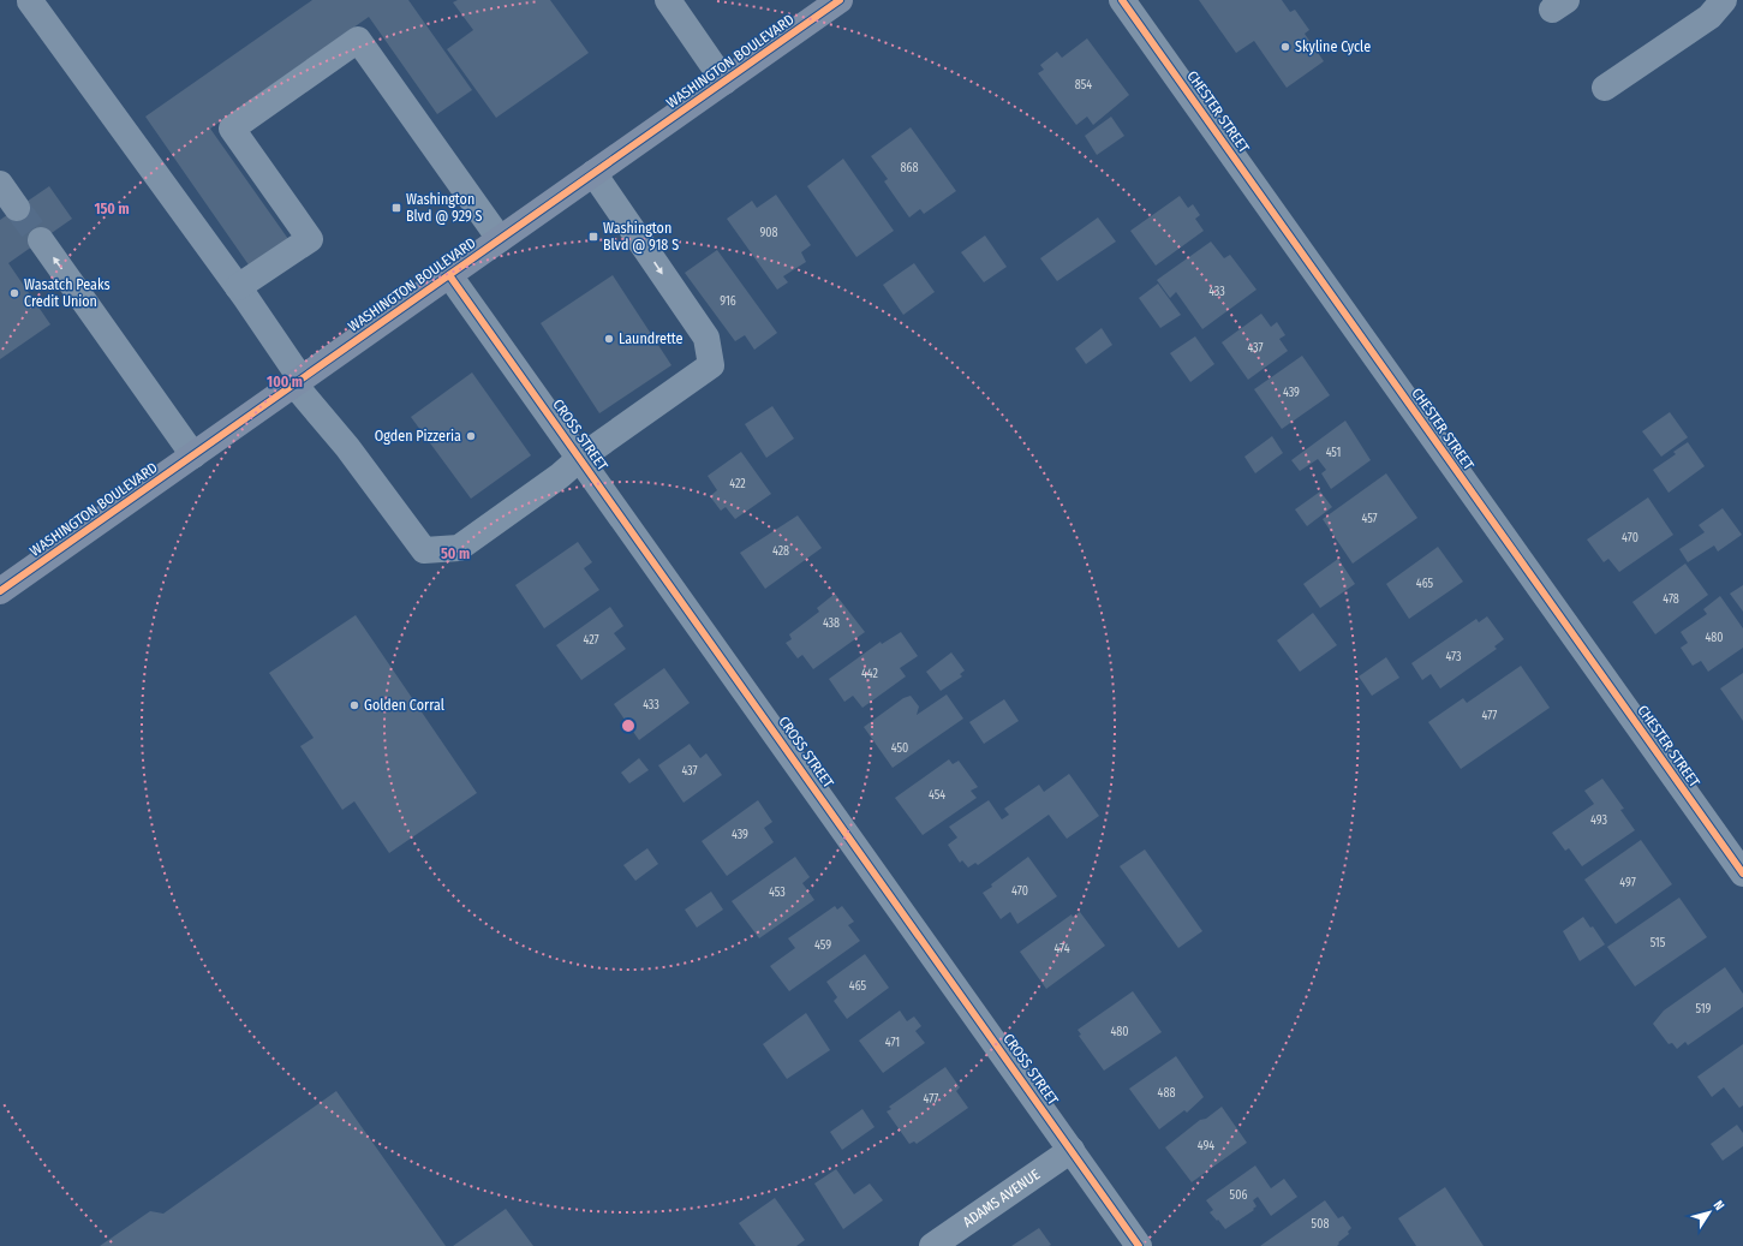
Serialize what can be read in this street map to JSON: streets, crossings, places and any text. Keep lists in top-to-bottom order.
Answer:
{
  "streets": {
    "main road": ["WASHINGTON BOULEVARD"],
    "street": ["CHESTER STREET", "CROSS STREET", "ADAMS AVENUE"]
  },
  "crossings": [
    ["WASHINGTON BOULEVARD", "CROSS STREET"],
    ["CROSS STREET", "ADAMS AVENUE"]
  ],
  "places": {
    "other": [
      "Skyline Cycle",
      "Wasatch Peaks Credit Union",
      "Laundrette",
      "Ogden Pizzeria",
      "Golden Corral"
    ],
    "transit": ["Washington Blvd @ 929 S", "Washington Blvd @ 918 S"]
  },
  "house_numbers": [
    "854",
    "868",
    "908",
    "433",
    "916",
    "437",
    "439",
    "451",
    "422",
    "457",
    "470",
    "428",
    "465",
    "478",
    "438",
    "480",
    "427",
    "473",
    "442",
    "433",
    "477",
    "450",
    "437",
    "454",
    "493",
    "439",
    "497",
    "470",
    "453",
    "515",
    "459",
    "474",
    "465",
    "519",
    "480",
    "471",
    "488",
    "477",
    "494",
    "506",
    "508"
  ],
  "north": "top right",
  "rings": ["150 m", "100 m", "50 m"]
}
